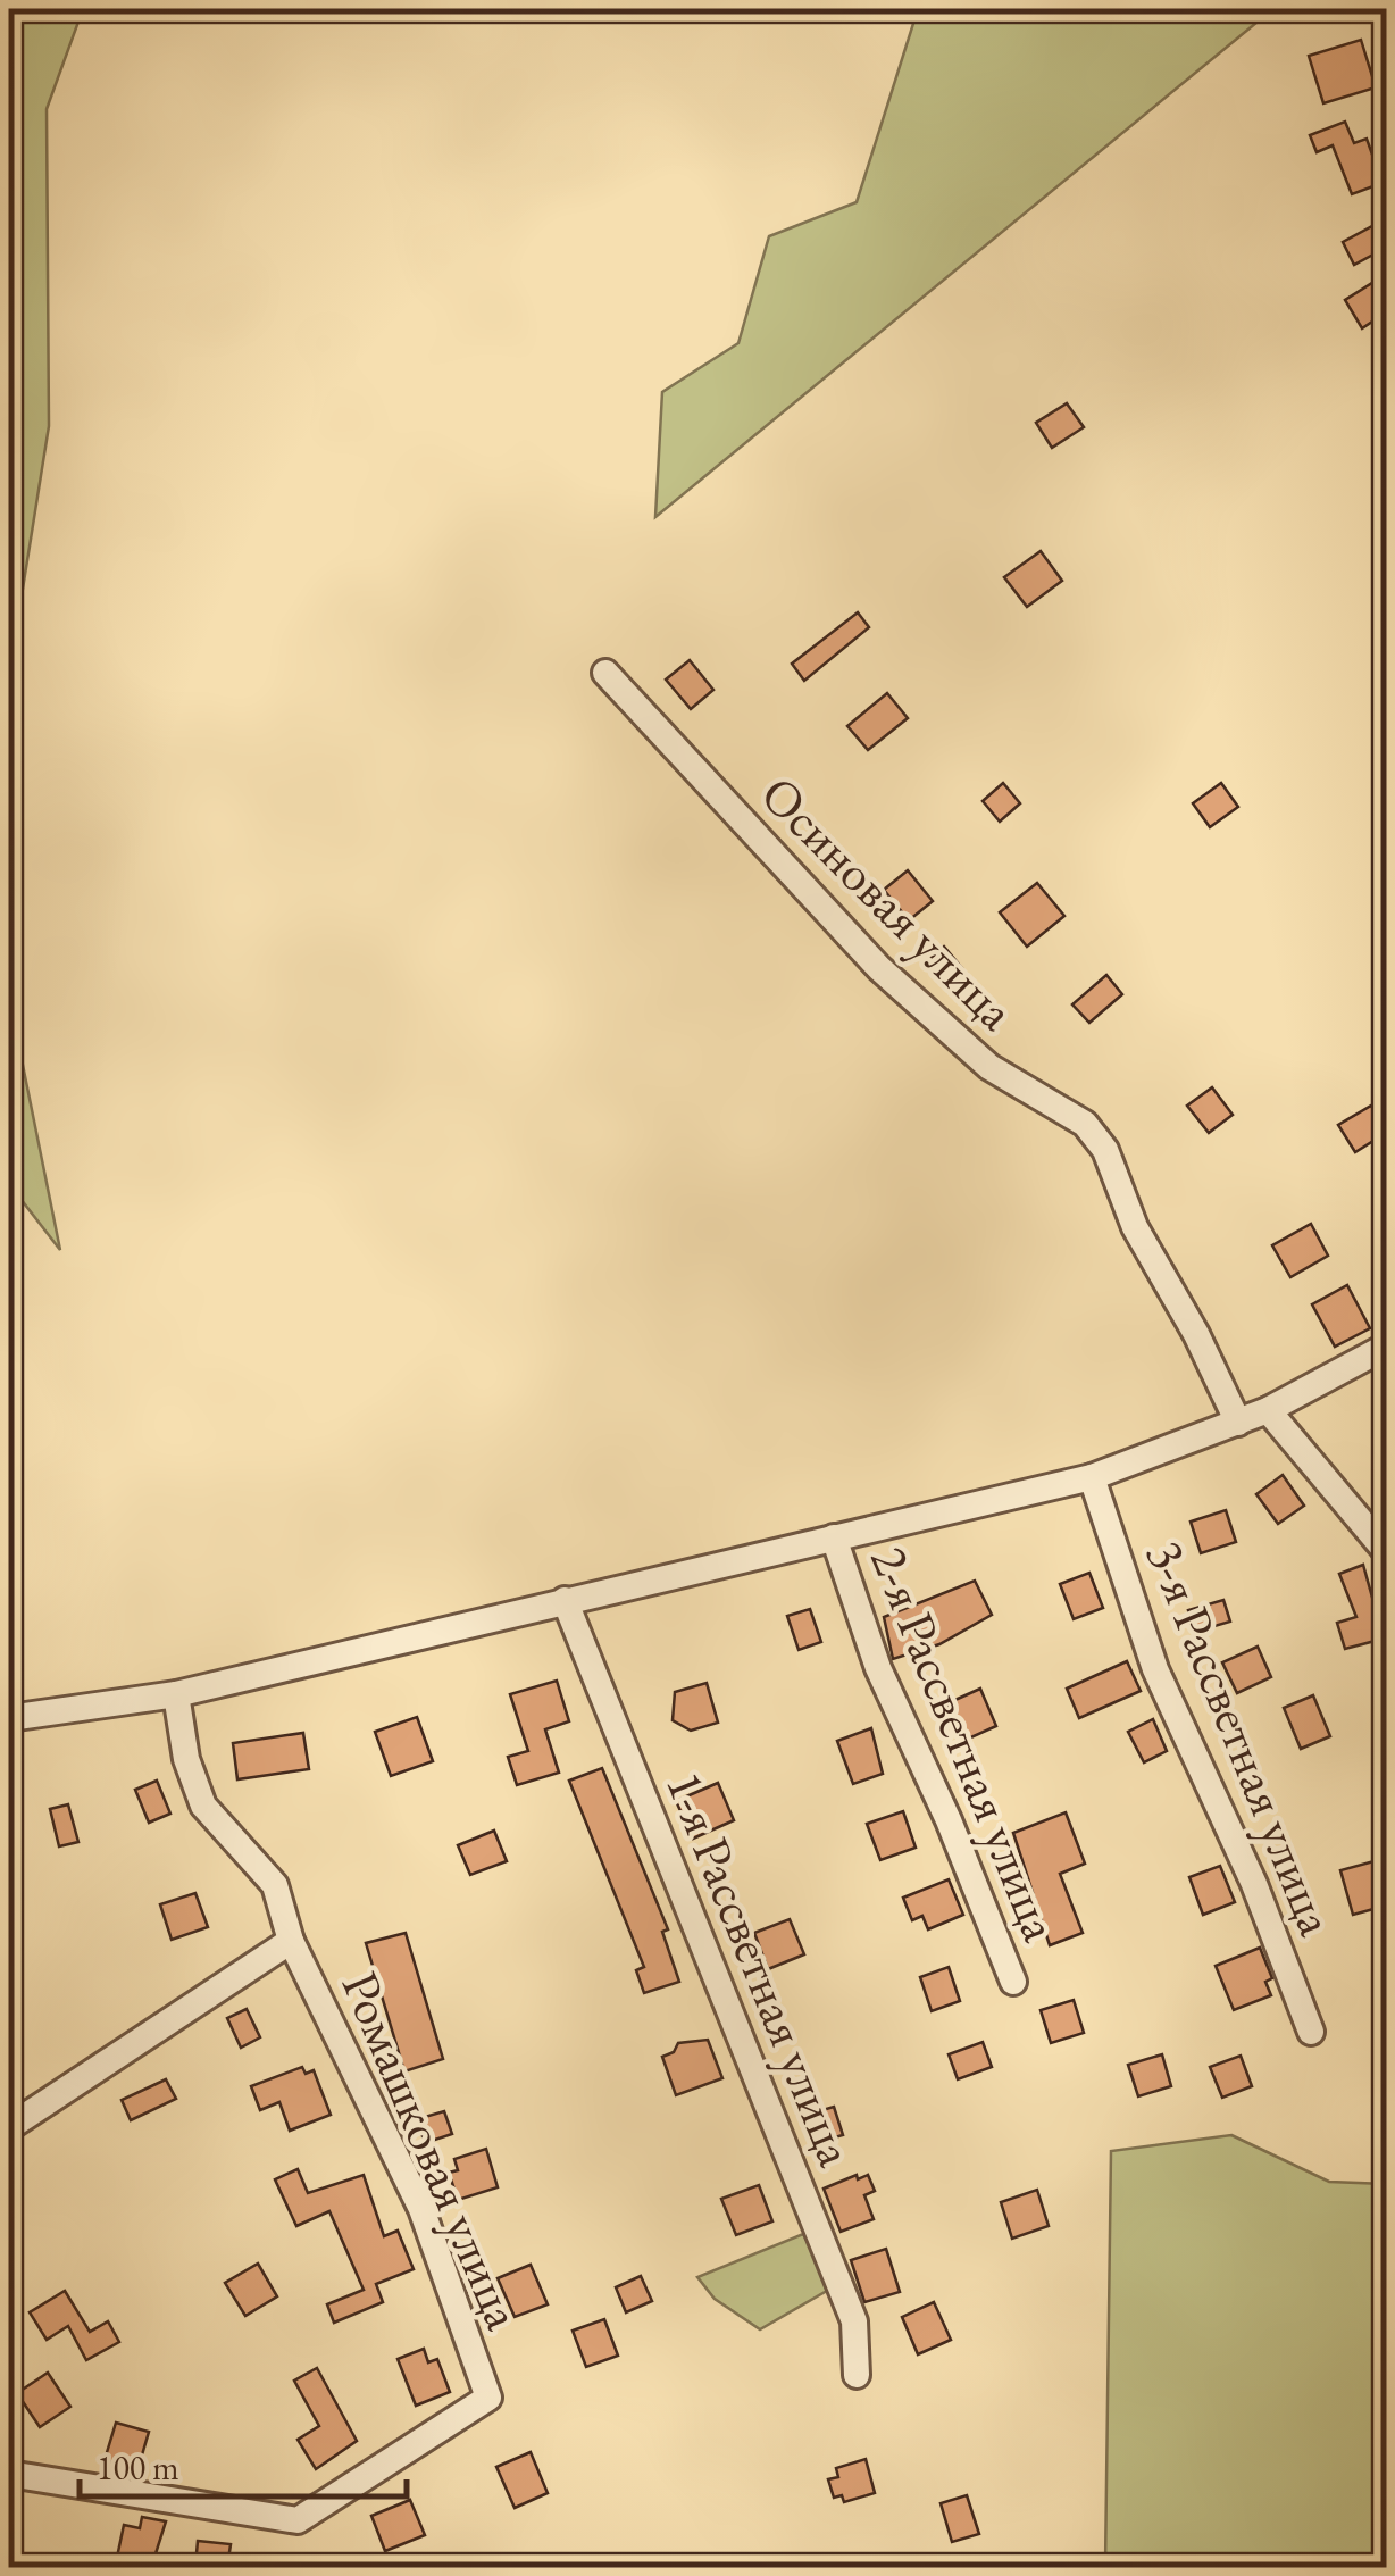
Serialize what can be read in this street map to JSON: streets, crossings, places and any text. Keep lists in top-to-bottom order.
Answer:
{
  "streets": {
    "street": [
      "Осиновая улица",
      "3-я Рассветная улица",
      "2-я Рассветная улица",
      "1-я Рассветная улица",
      "Ромашковая улица"
    ]
  },
  "scale_bar": "100 m"
}
